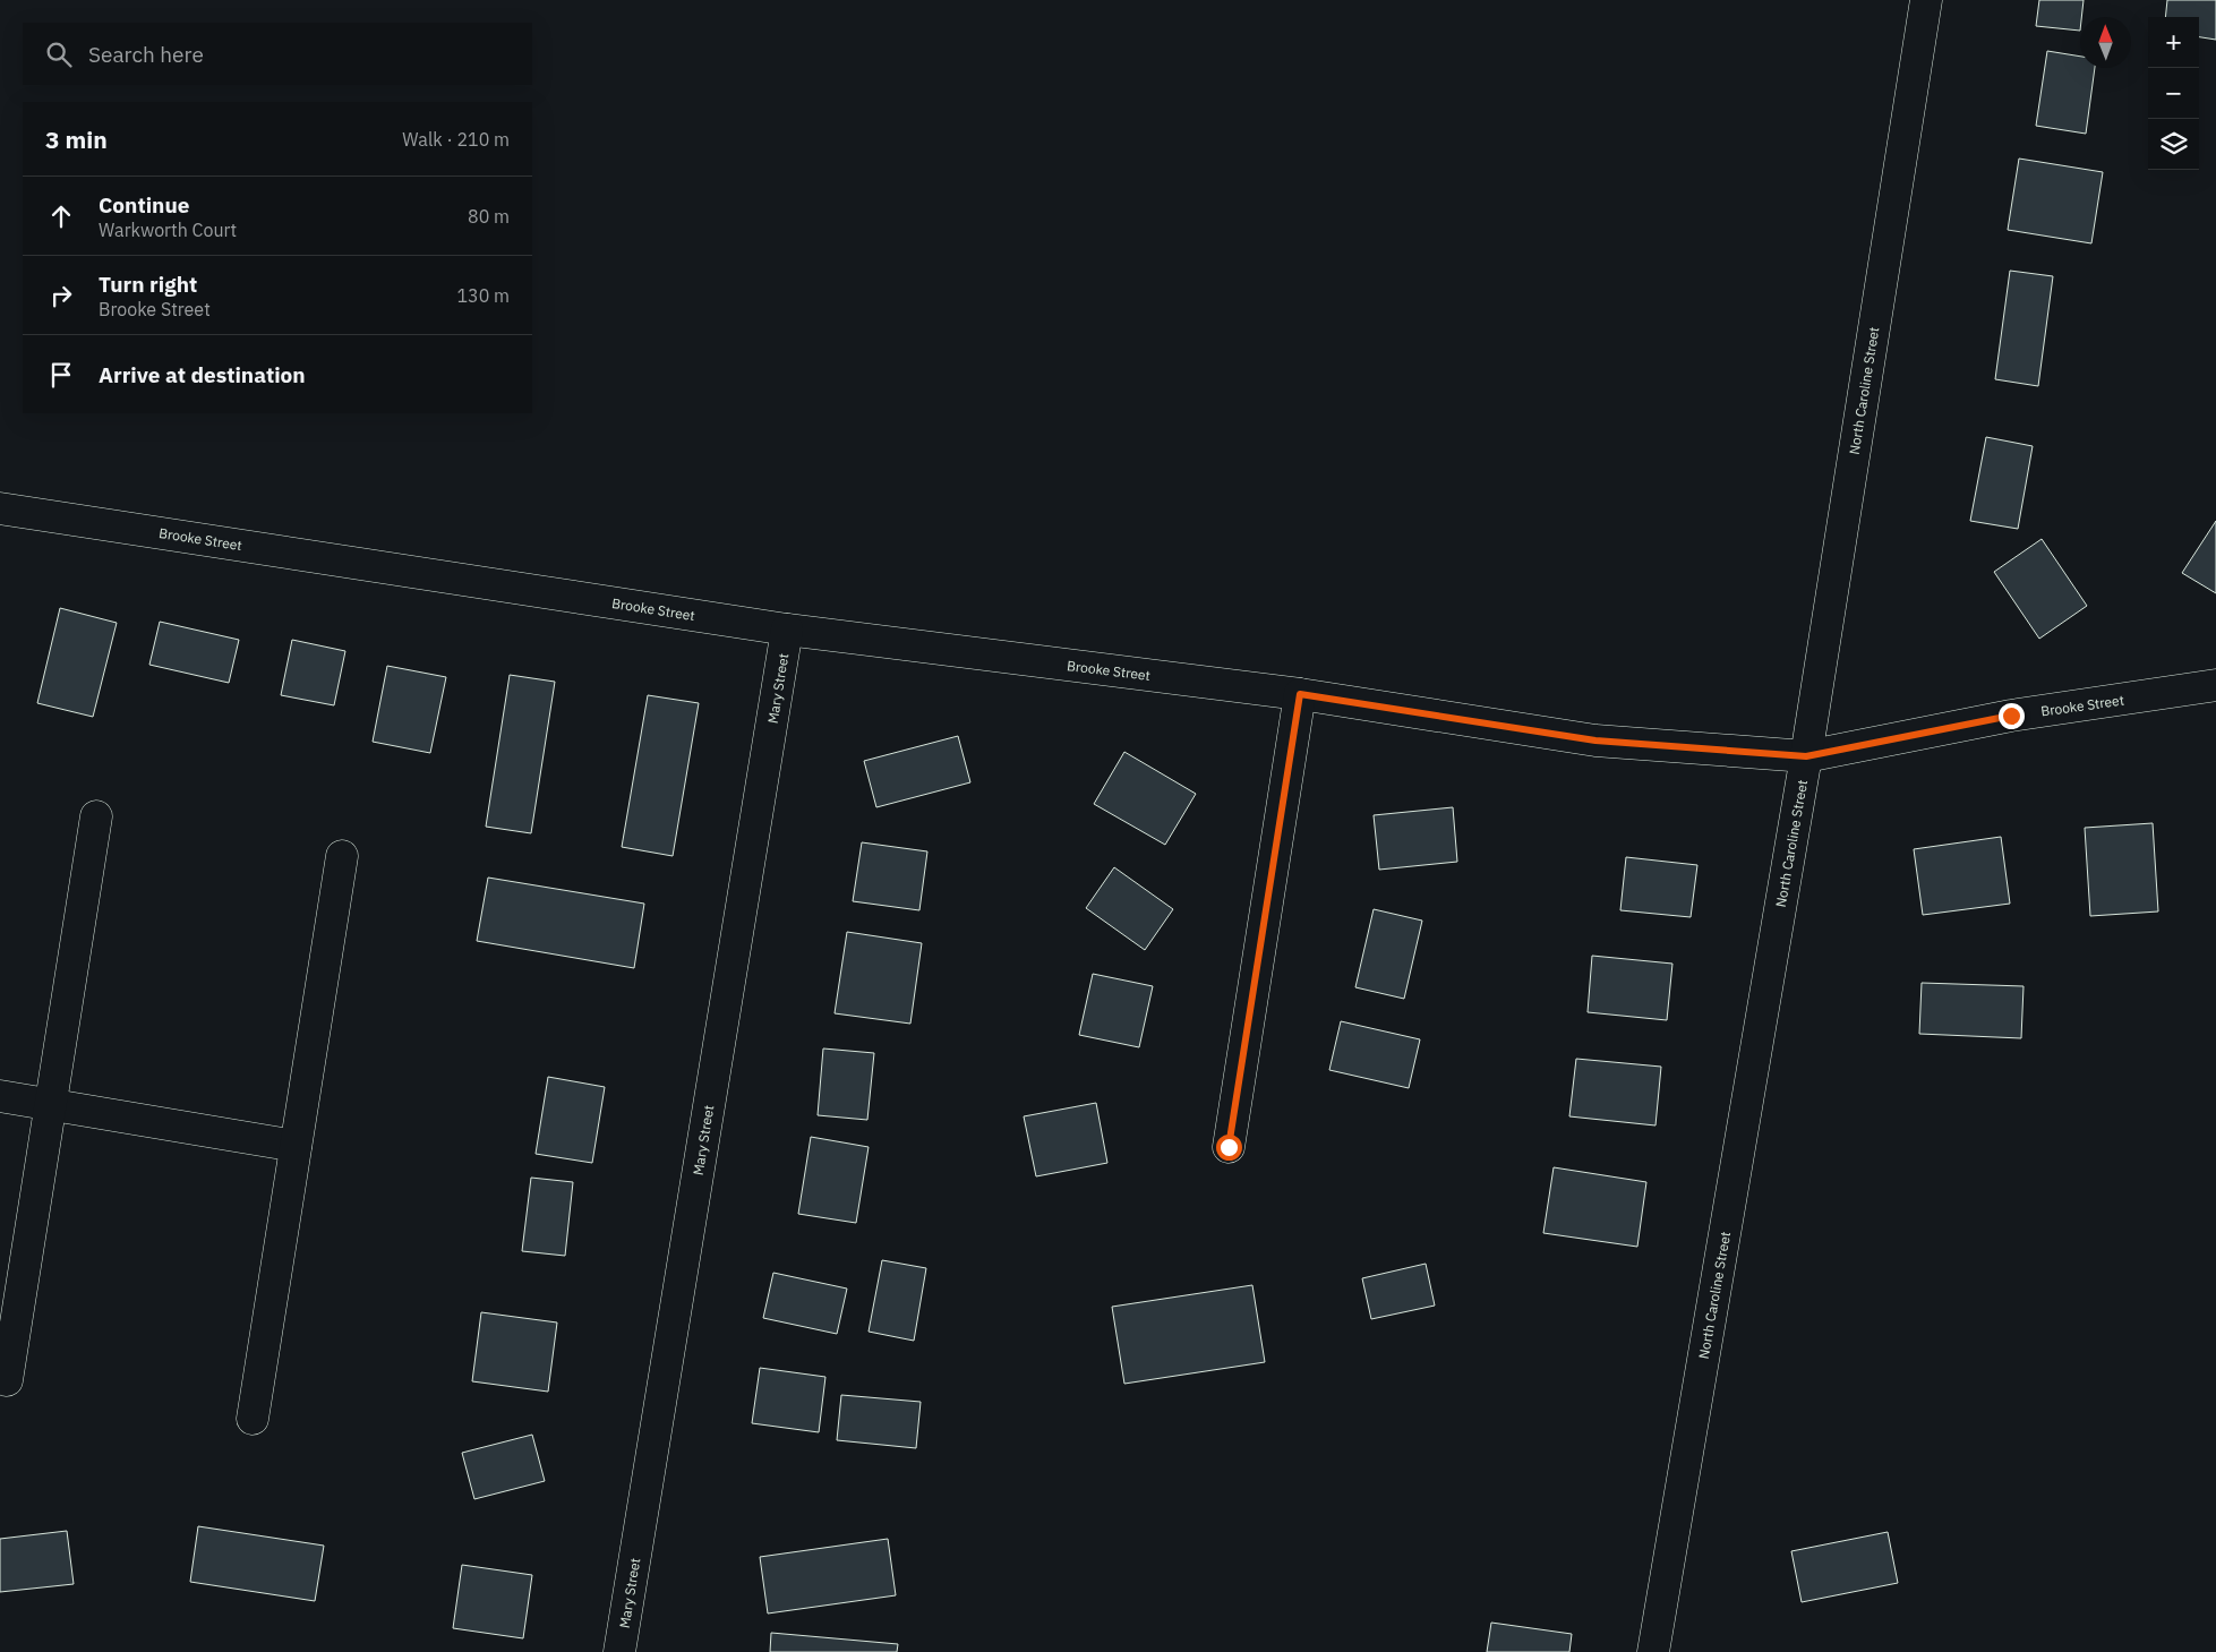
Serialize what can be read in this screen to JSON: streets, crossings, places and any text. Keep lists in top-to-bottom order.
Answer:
{
  "streets": {
    "street": ["North Caroline Street", "Brooke Street", "Mary Street"]
  },
  "crossings": [
    ["North Caroline Street", "Brooke Street"],
    ["Brooke Street", "Mary Street"]
  ],
  "north": "top",
  "page": {
    "map_buttons": ["+", "−"],
    "search": "Search here",
    "heading": ["3 min", "Walk · 210 m"],
    "list": [
      ["Continue", "Warkworth Court", "80 m"],
      ["Turn right", "Brooke Street", "130 m"],
      "Arrive at destination"
    ]
  }
}
